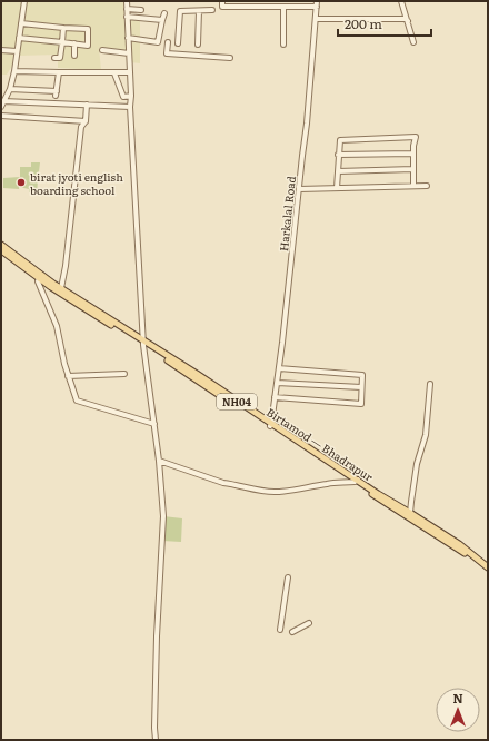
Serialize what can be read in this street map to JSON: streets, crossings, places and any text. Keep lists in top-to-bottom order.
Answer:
{
  "streets": {
    "main road": ["NH04", "Birtamod — Bhadrapur"],
    "street": ["Harkalal Road"]
  },
  "crossings": [
    ["Harkalal Road", "Birtamod — Bhadrapur"]
  ],
  "places": ["birat jyoti english boarding school"],
  "scale_bar": "200 m",
  "north": "top"
}
